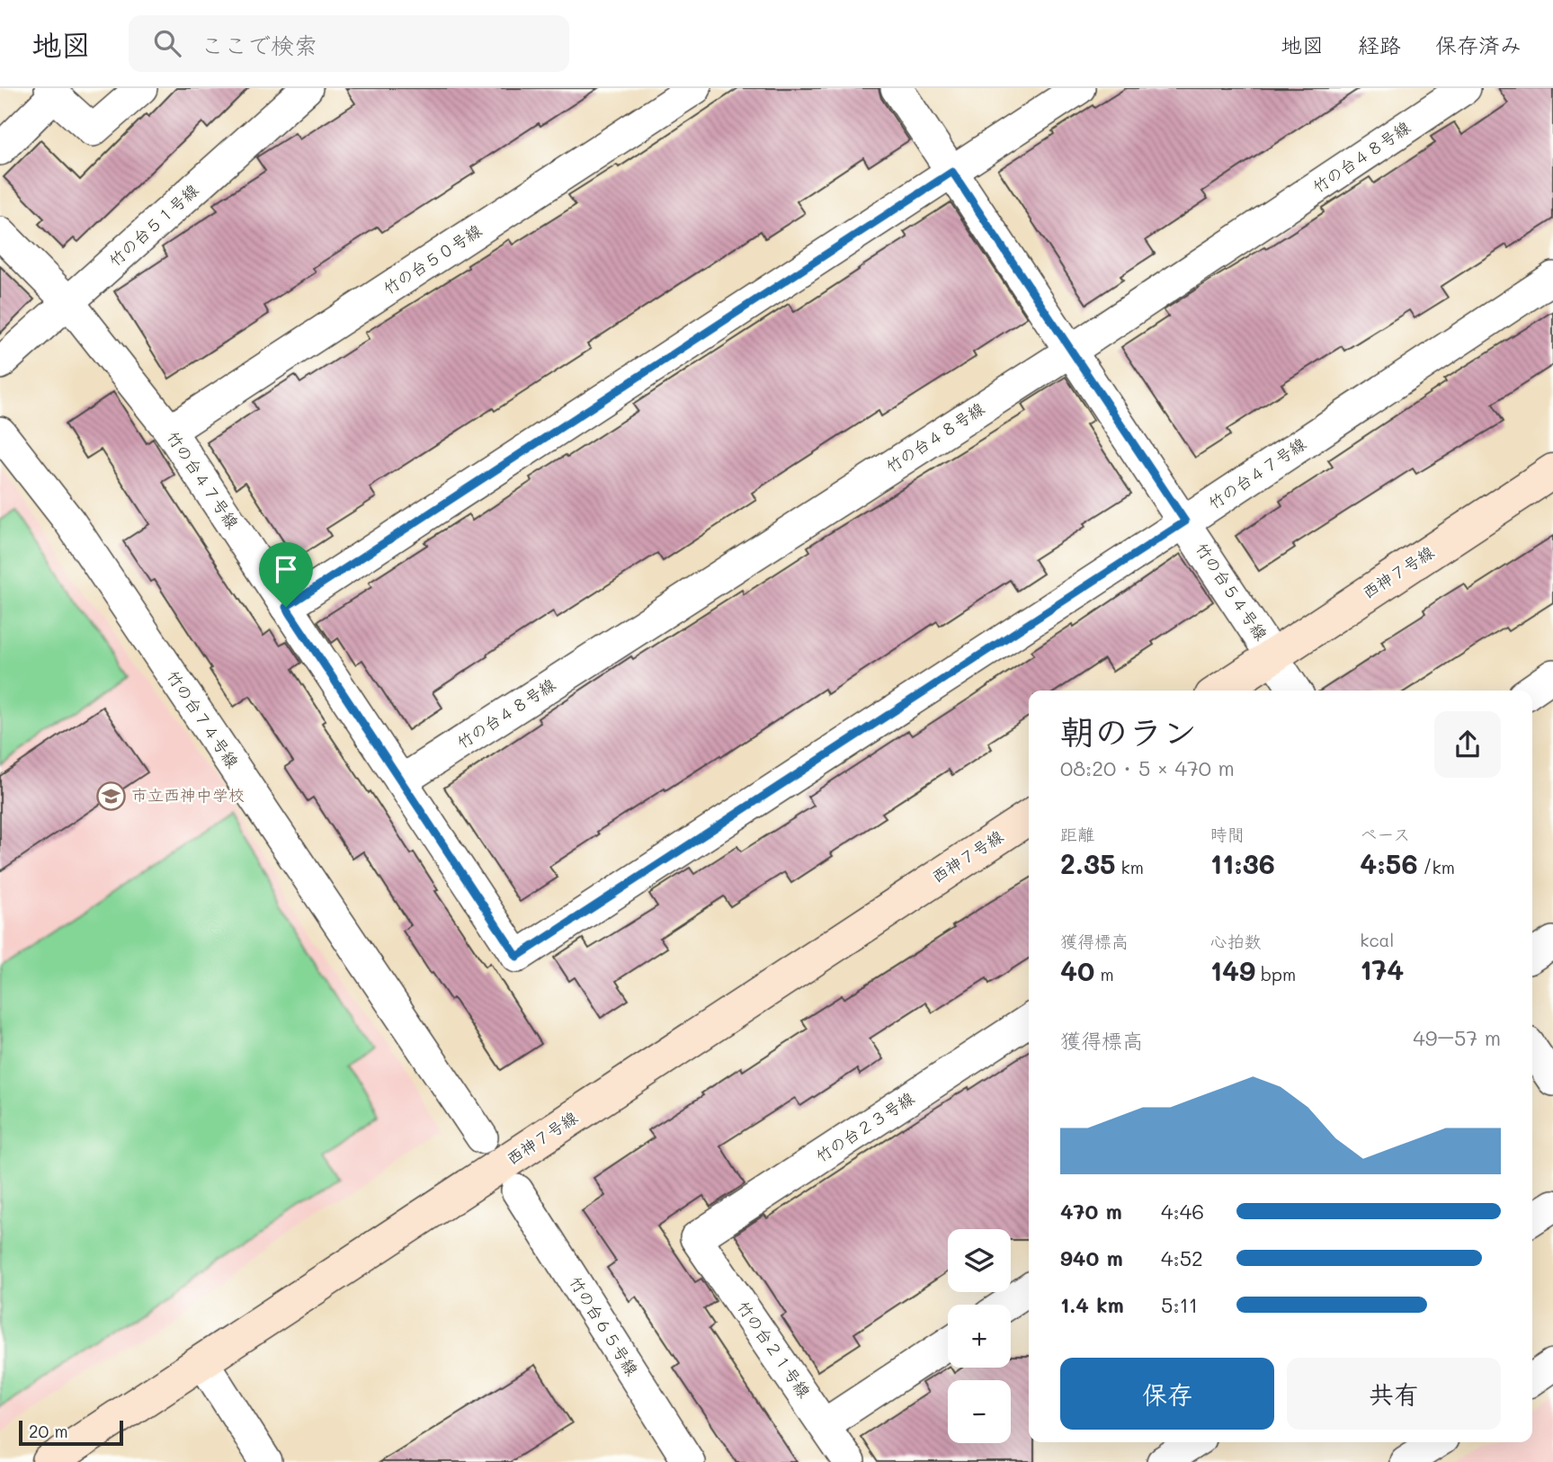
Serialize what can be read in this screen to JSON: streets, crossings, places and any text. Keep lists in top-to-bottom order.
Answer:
{
  "streets": {
    "street": [
      "竹の台４８号線",
      "竹の台５１号線",
      "竹の台５０号線",
      "竹の台４７号線",
      "西神７号線",
      "竹の台５４号線",
      "竹の台７４号線",
      "竹の台２３号線",
      "竹の台６５号線",
      "竹の台２１号線"
    ]
  },
  "crossings": [
    ["竹の台４８号線", "竹の台４７号線"],
    ["竹の台４８号線", "竹の台５４号線"],
    ["竹の台５１号線", "竹の台４７号線"],
    ["竹の台５０号線", "竹の台４７号線"],
    ["竹の台４７号線", "竹の台５４号線"],
    ["西神７号線", "竹の台５４号線"],
    ["竹の台２３号線", "竹の台２１号線"]
  ],
  "places": {
    "school or university": ["市立西神中学校"]
  },
  "scale_bar": "20 m",
  "page": {
    "header": "地図",
    "search": "ここで検索",
    "nav": ["地図", "経路", "保存済み"],
    "heading": ["朝のラン", "08:20 · 5 × 470 m"],
    "stats": [
      ["距離", "2.35 km"],
      ["時間", "11:36"],
      ["ペース", "4:56 /km"],
      ["獲得標高", "40 m"],
      ["心拍数", "149 bpm"],
      ["kcal", "174"]
    ],
    "chart": ["獲得標高", "49–57 m"],
    "list": [
      {
        "name": "470 m",
        "note": "4:46"
      },
      {
        "name": "940 m",
        "note": "4:52"
      },
      {
        "name": "1.4 km",
        "note": "5:11"
      }
    ],
    "map_buttons": ["+", "−"],
    "buttons": ["保存", "共有"],
    "scale": "20 m"
  }
}
